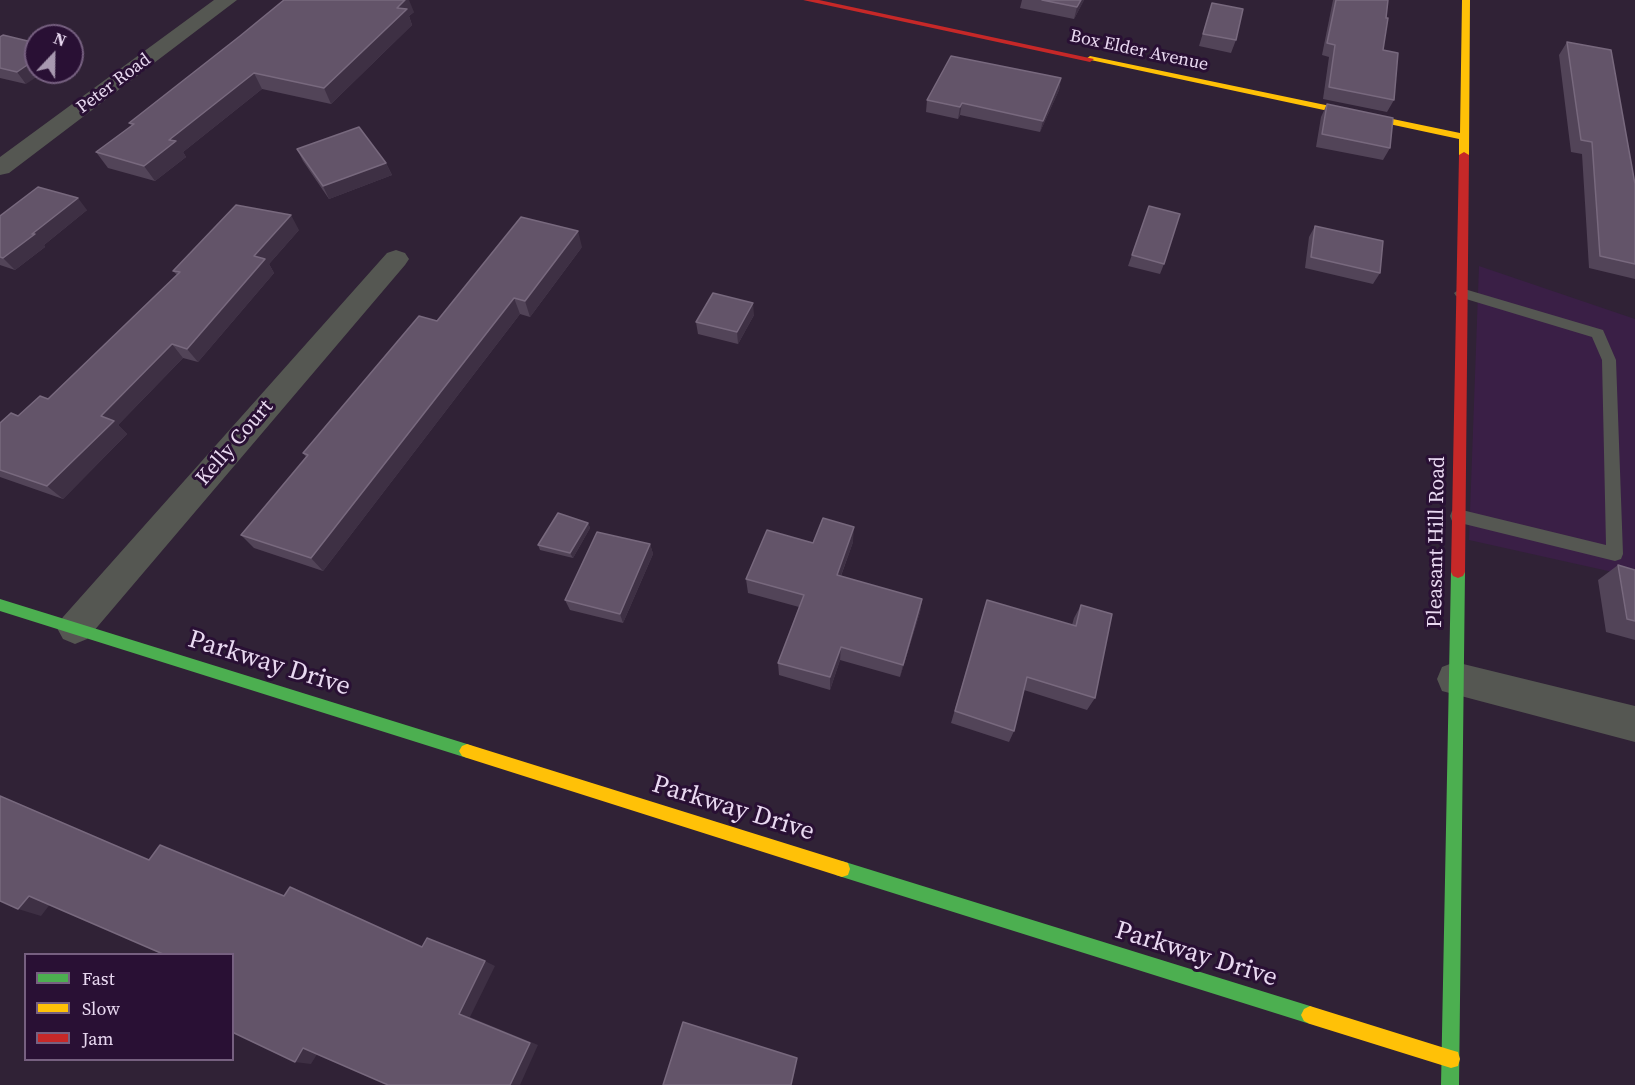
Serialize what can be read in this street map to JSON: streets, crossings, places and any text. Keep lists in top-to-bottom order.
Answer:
{
  "streets": {
    "street": [
      "Box Elder Avenue",
      "Peter Road",
      "Kelly Court",
      "Pleasant Hill Road",
      "Parkway Drive"
    ]
  },
  "crossings": [
    ["Box Elder Avenue", "Pleasant Hill Road"],
    ["Kelly Court", "Parkway Drive"],
    ["Pleasant Hill Road", "Parkway Drive"]
  ],
  "legend": ["Fast", "Slow", "Jam"],
  "north": "top"
}
